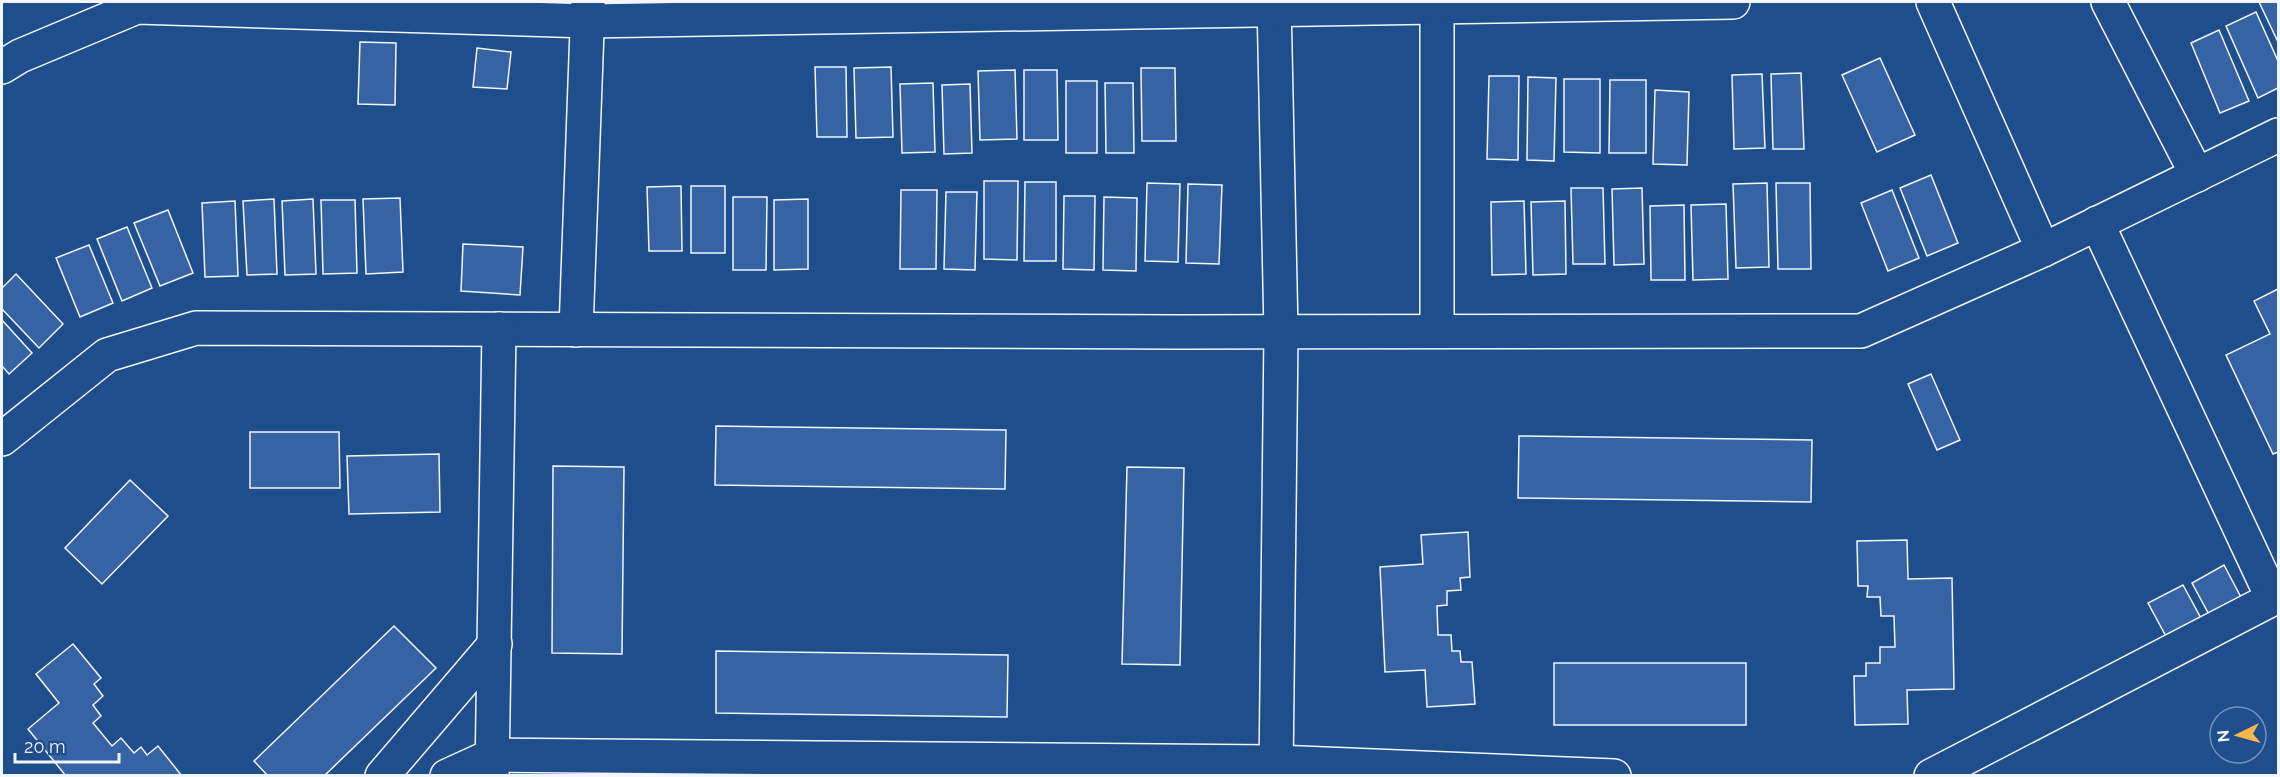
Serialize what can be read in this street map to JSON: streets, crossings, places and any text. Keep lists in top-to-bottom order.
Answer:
{
  "scale_bar": "20 m",
  "north": "left"
}
